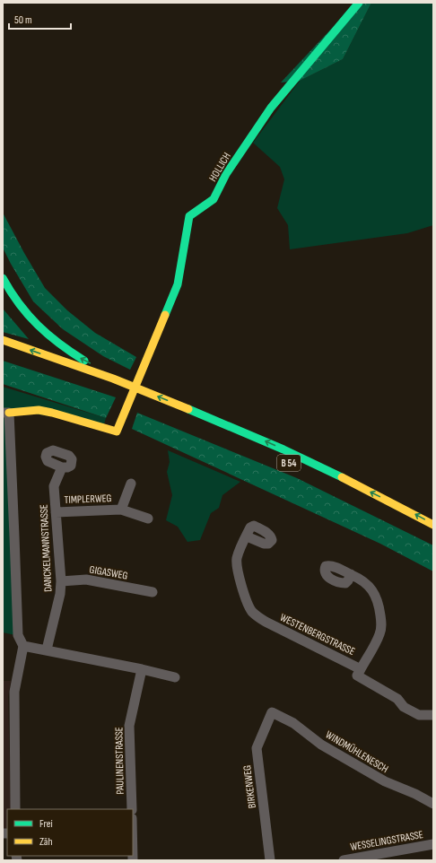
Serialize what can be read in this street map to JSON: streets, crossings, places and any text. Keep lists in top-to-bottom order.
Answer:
{
  "streets": {
    "main road": ["HOLLICH", "B 54"],
    "street": [
      "TIMPLERWEG",
      "DANCKELMANNSTRASSE",
      "GIGASWEG",
      "WESTENBERGSTRASSE",
      "WINDMÜHLENESCH",
      "PAULINENSTRASSE",
      "BIRKENWEG",
      "WESSELINGSTRASSE"
    ]
  },
  "crossings": [
    ["TIMPLERWEG", "DANCKELMANNSTRASSE"],
    ["DANCKELMANNSTRASSE", "GIGASWEG"],
    ["WINDMÜHLENESCH", "BIRKENWEG"]
  ],
  "legend": ["Frei", "Zäh"],
  "scale_bar": "50 m"
}
